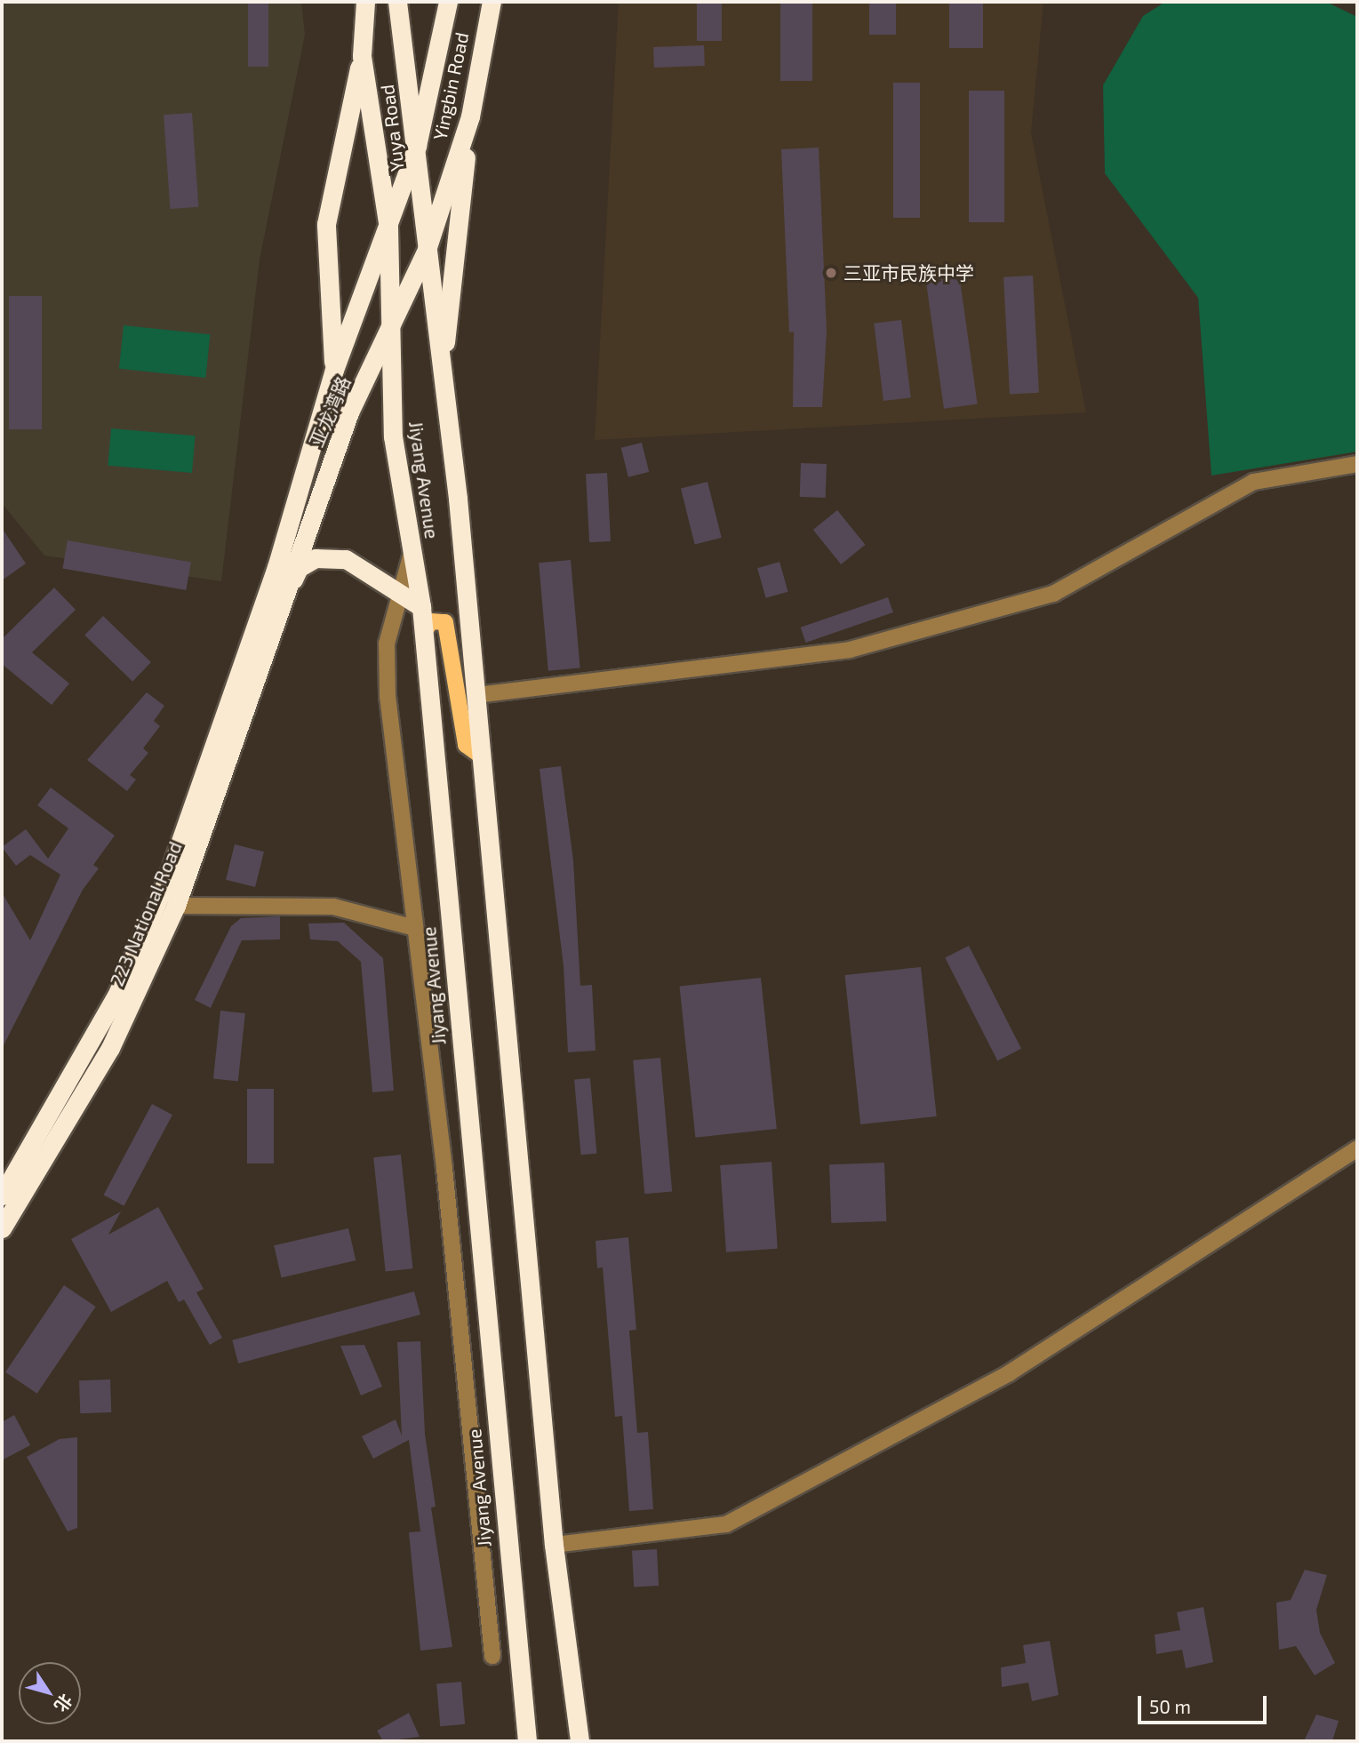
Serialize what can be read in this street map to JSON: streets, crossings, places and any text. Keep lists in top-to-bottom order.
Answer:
{
  "streets": {
    "highway": [
      "Yingbin Road",
      "Yuya Road",
      "亚龙湾路",
      "Jiyang Avenue",
      "223 National Road"
    ]
  },
  "crossings": [
    ["Yingbin Road", "Yuya Road"],
    ["Yingbin Road", "亚龙湾路"],
    ["Yingbin Road", "Jiyang Avenue"],
    ["Yuya Road", "亚龙湾路"],
    ["Yuya Road", "Jiyang Avenue"],
    ["亚龙湾路", "Jiyang Avenue"],
    ["亚龙湾路", "223 National Road"]
  ],
  "places": ["三亚市民族中学"],
  "scale_bar": "50 m",
  "north": "bottom right"
}
